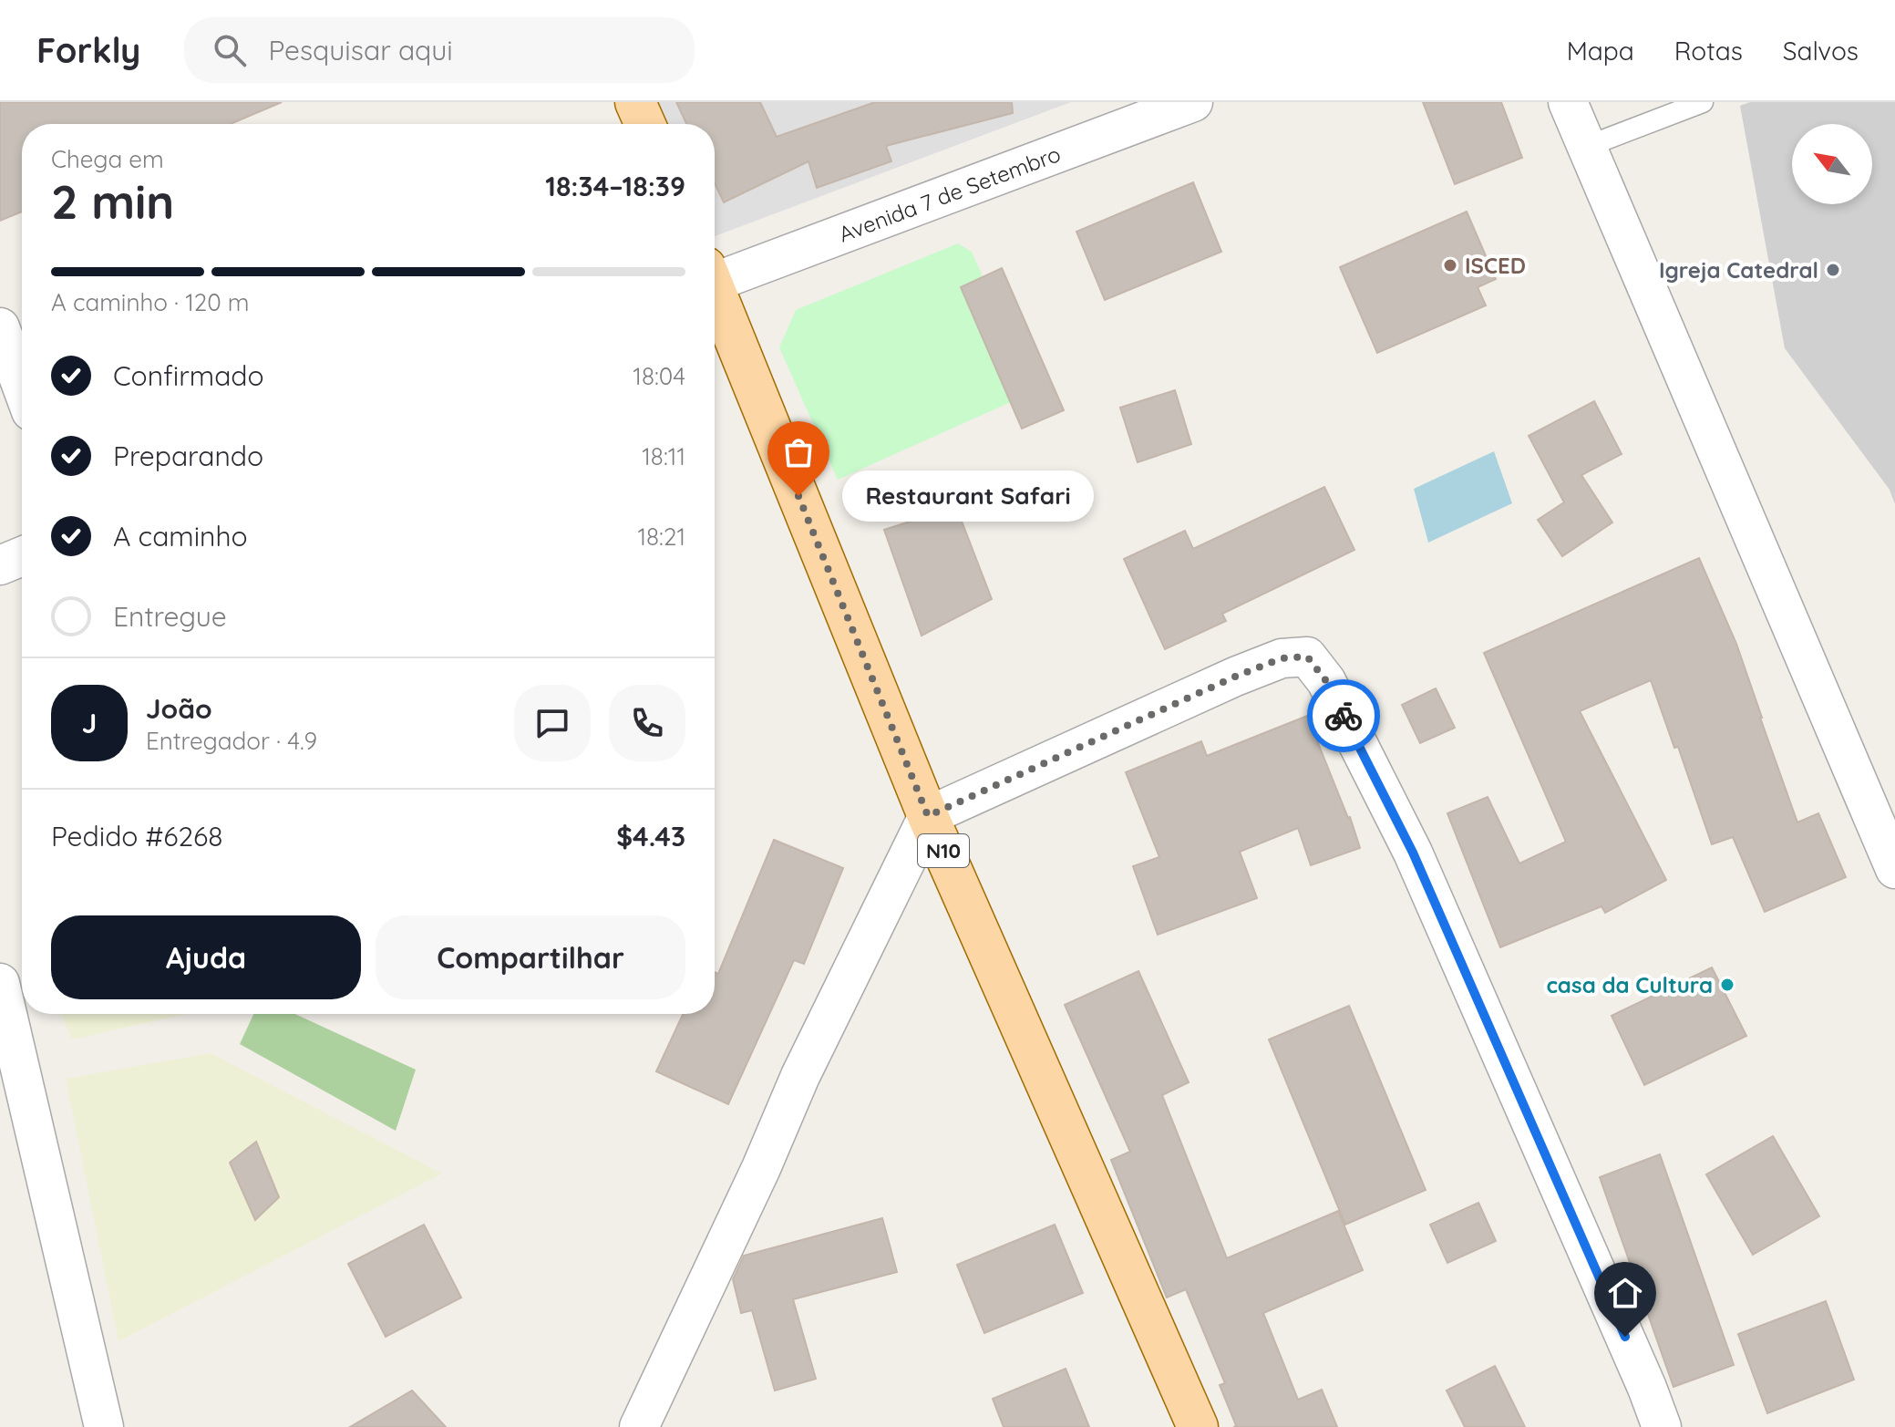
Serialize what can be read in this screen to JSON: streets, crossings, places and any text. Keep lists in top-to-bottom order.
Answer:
{
  "streets": {
    "main road": ["N10"],
    "street": ["Avenida 7 de Setembro"]
  },
  "places": [
    "ISCED",
    "Igreja Catedral",
    "Restaurant Safari",
    "casa da Cultura"
  ],
  "north": "top left",
  "page": {
    "header": "Forkly",
    "search": "Pesquisar aqui",
    "nav": ["Mapa", "Rotas", "Salvos"],
    "heading": ["2 min", "Chega em", "18:34–18:39"],
    "panel": [
      "João",
      "Entregador · 4.9",
      "Pedido #6268",
      "$4.43"
    ],
    "bar": "A caminho · 120 m",
    "list": [
      ["Confirmado", "18:04"],
      ["Preparando", "18:11"],
      ["A caminho", "18:21"],
      "Entregue"
    ],
    "bubble": "Restaurant Safari",
    "round": "J",
    "buttons": ["Ajuda", "Compartilhar"]
  }
}
